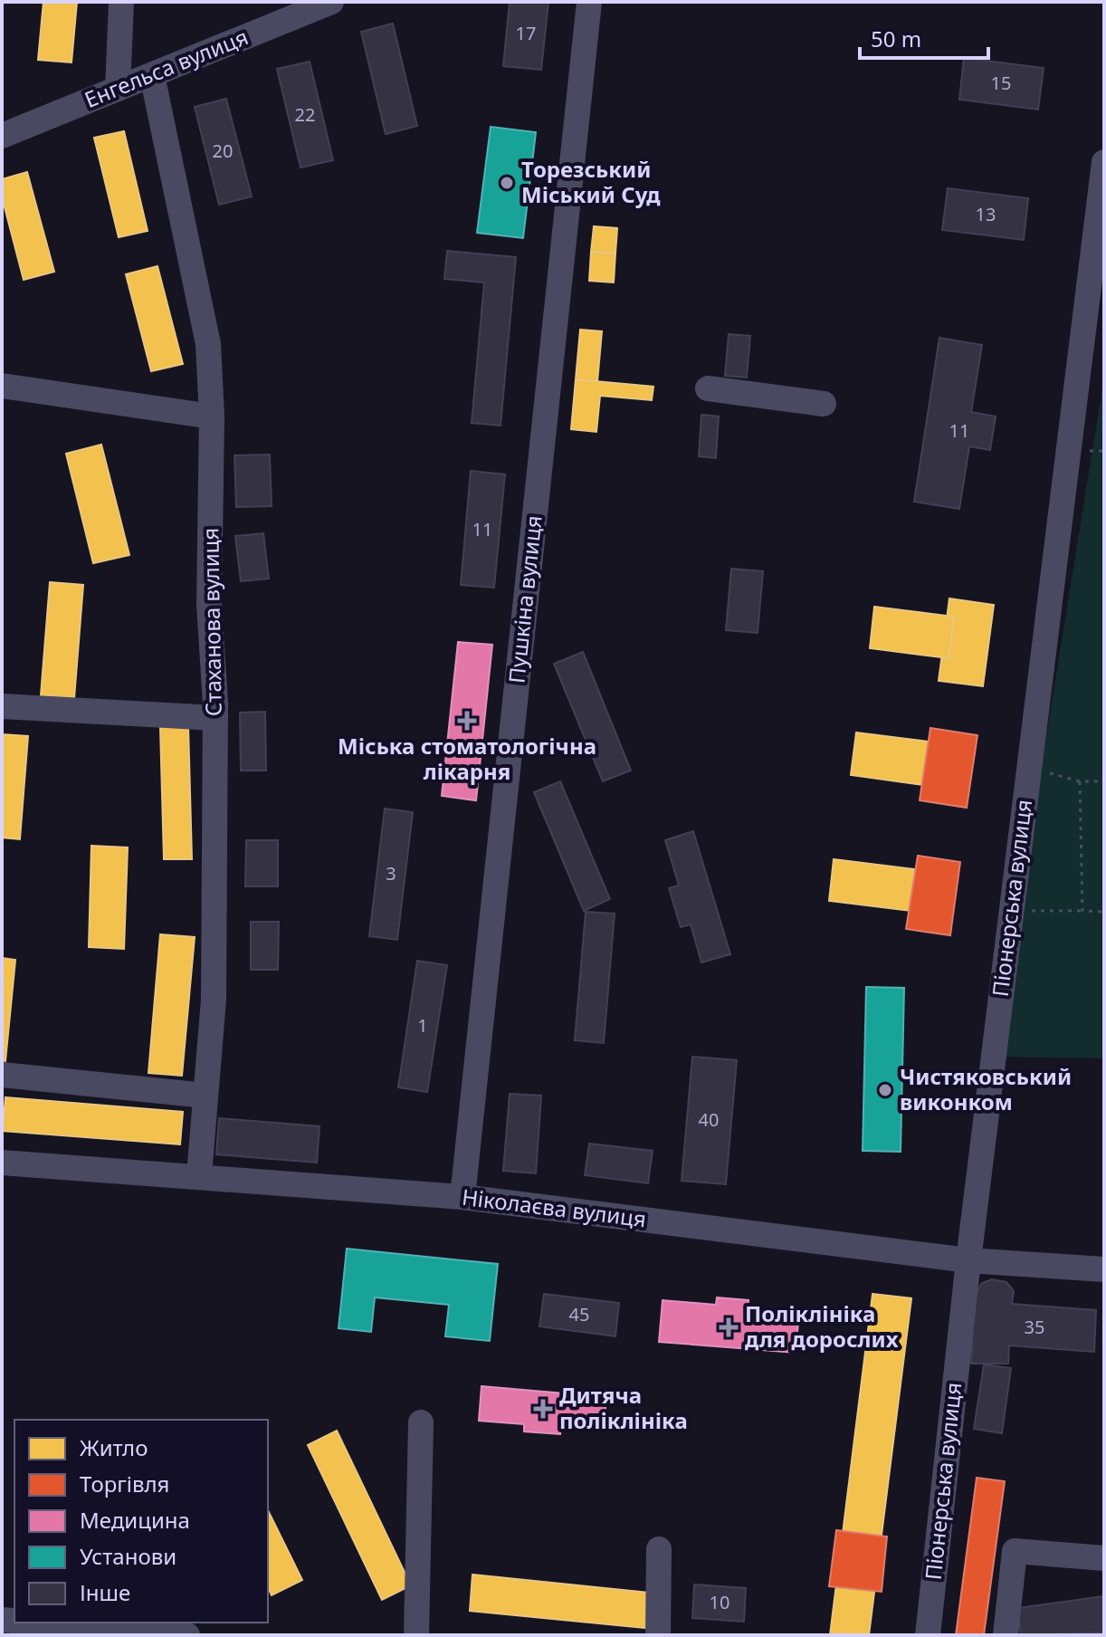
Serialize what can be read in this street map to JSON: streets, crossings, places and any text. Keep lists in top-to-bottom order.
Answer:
{
  "streets": {
    "street": [
      "Енгельса вулиця",
      "Пушкіна вулиця",
      "Стаханова вулиця",
      "Піонерська вулиця",
      "Ніколаєва вулиця"
    ]
  },
  "crossings": [
    ["Енгельса вулиця", "Стаханова вулиця"],
    ["Пушкіна вулиця", "Ніколаєва вулиця"],
    ["Стаханова вулиця", "Ніколаєва вулиця"],
    ["Піонерська вулиця", "Ніколаєва вулиця"]
  ],
  "places": {
    "other": ["Торезський Міський Суд", "Чистяковський виконком"],
    "health": ["Міська стоматологічна лікарня", "Поліклініка для дорослих", "Дитяча поліклініка"]
  },
  "house_numbers": [
    "17",
    "15",
    "22",
    "20",
    "13",
    "11",
    "11",
    "3",
    "1",
    "40",
    "45",
    "35",
    "10"
  ],
  "legend": [
    "Житло",
    "Торгівля",
    "Медицина",
    "Установи",
    "Інше"
  ],
  "scale_bar": "50 m"
}
